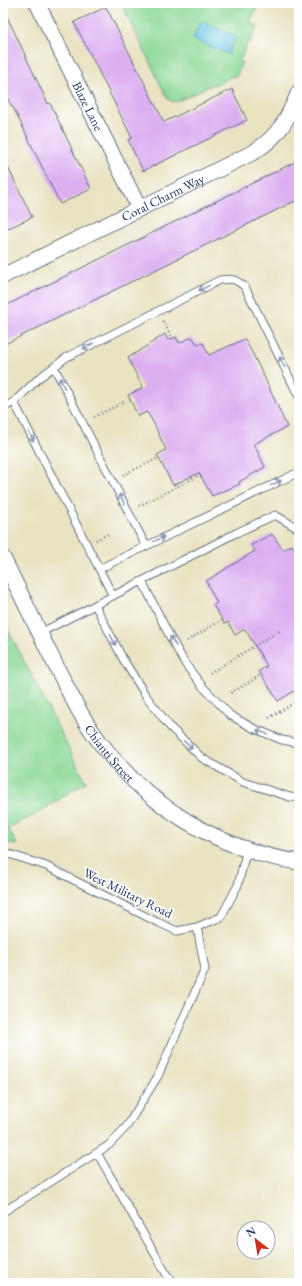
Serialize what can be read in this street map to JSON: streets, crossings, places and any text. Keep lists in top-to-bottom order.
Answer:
{
  "streets": {
    "street": ["Blaze Lane", "Coral Charm Way", "Chianti Street"],
    "lane": ["West Military Road"]
  },
  "crossings": [
    ["Blaze Lane", "Coral Charm Way"],
    ["Chianti Street", "West Military Road"]
  ],
  "north": "top left"
}
